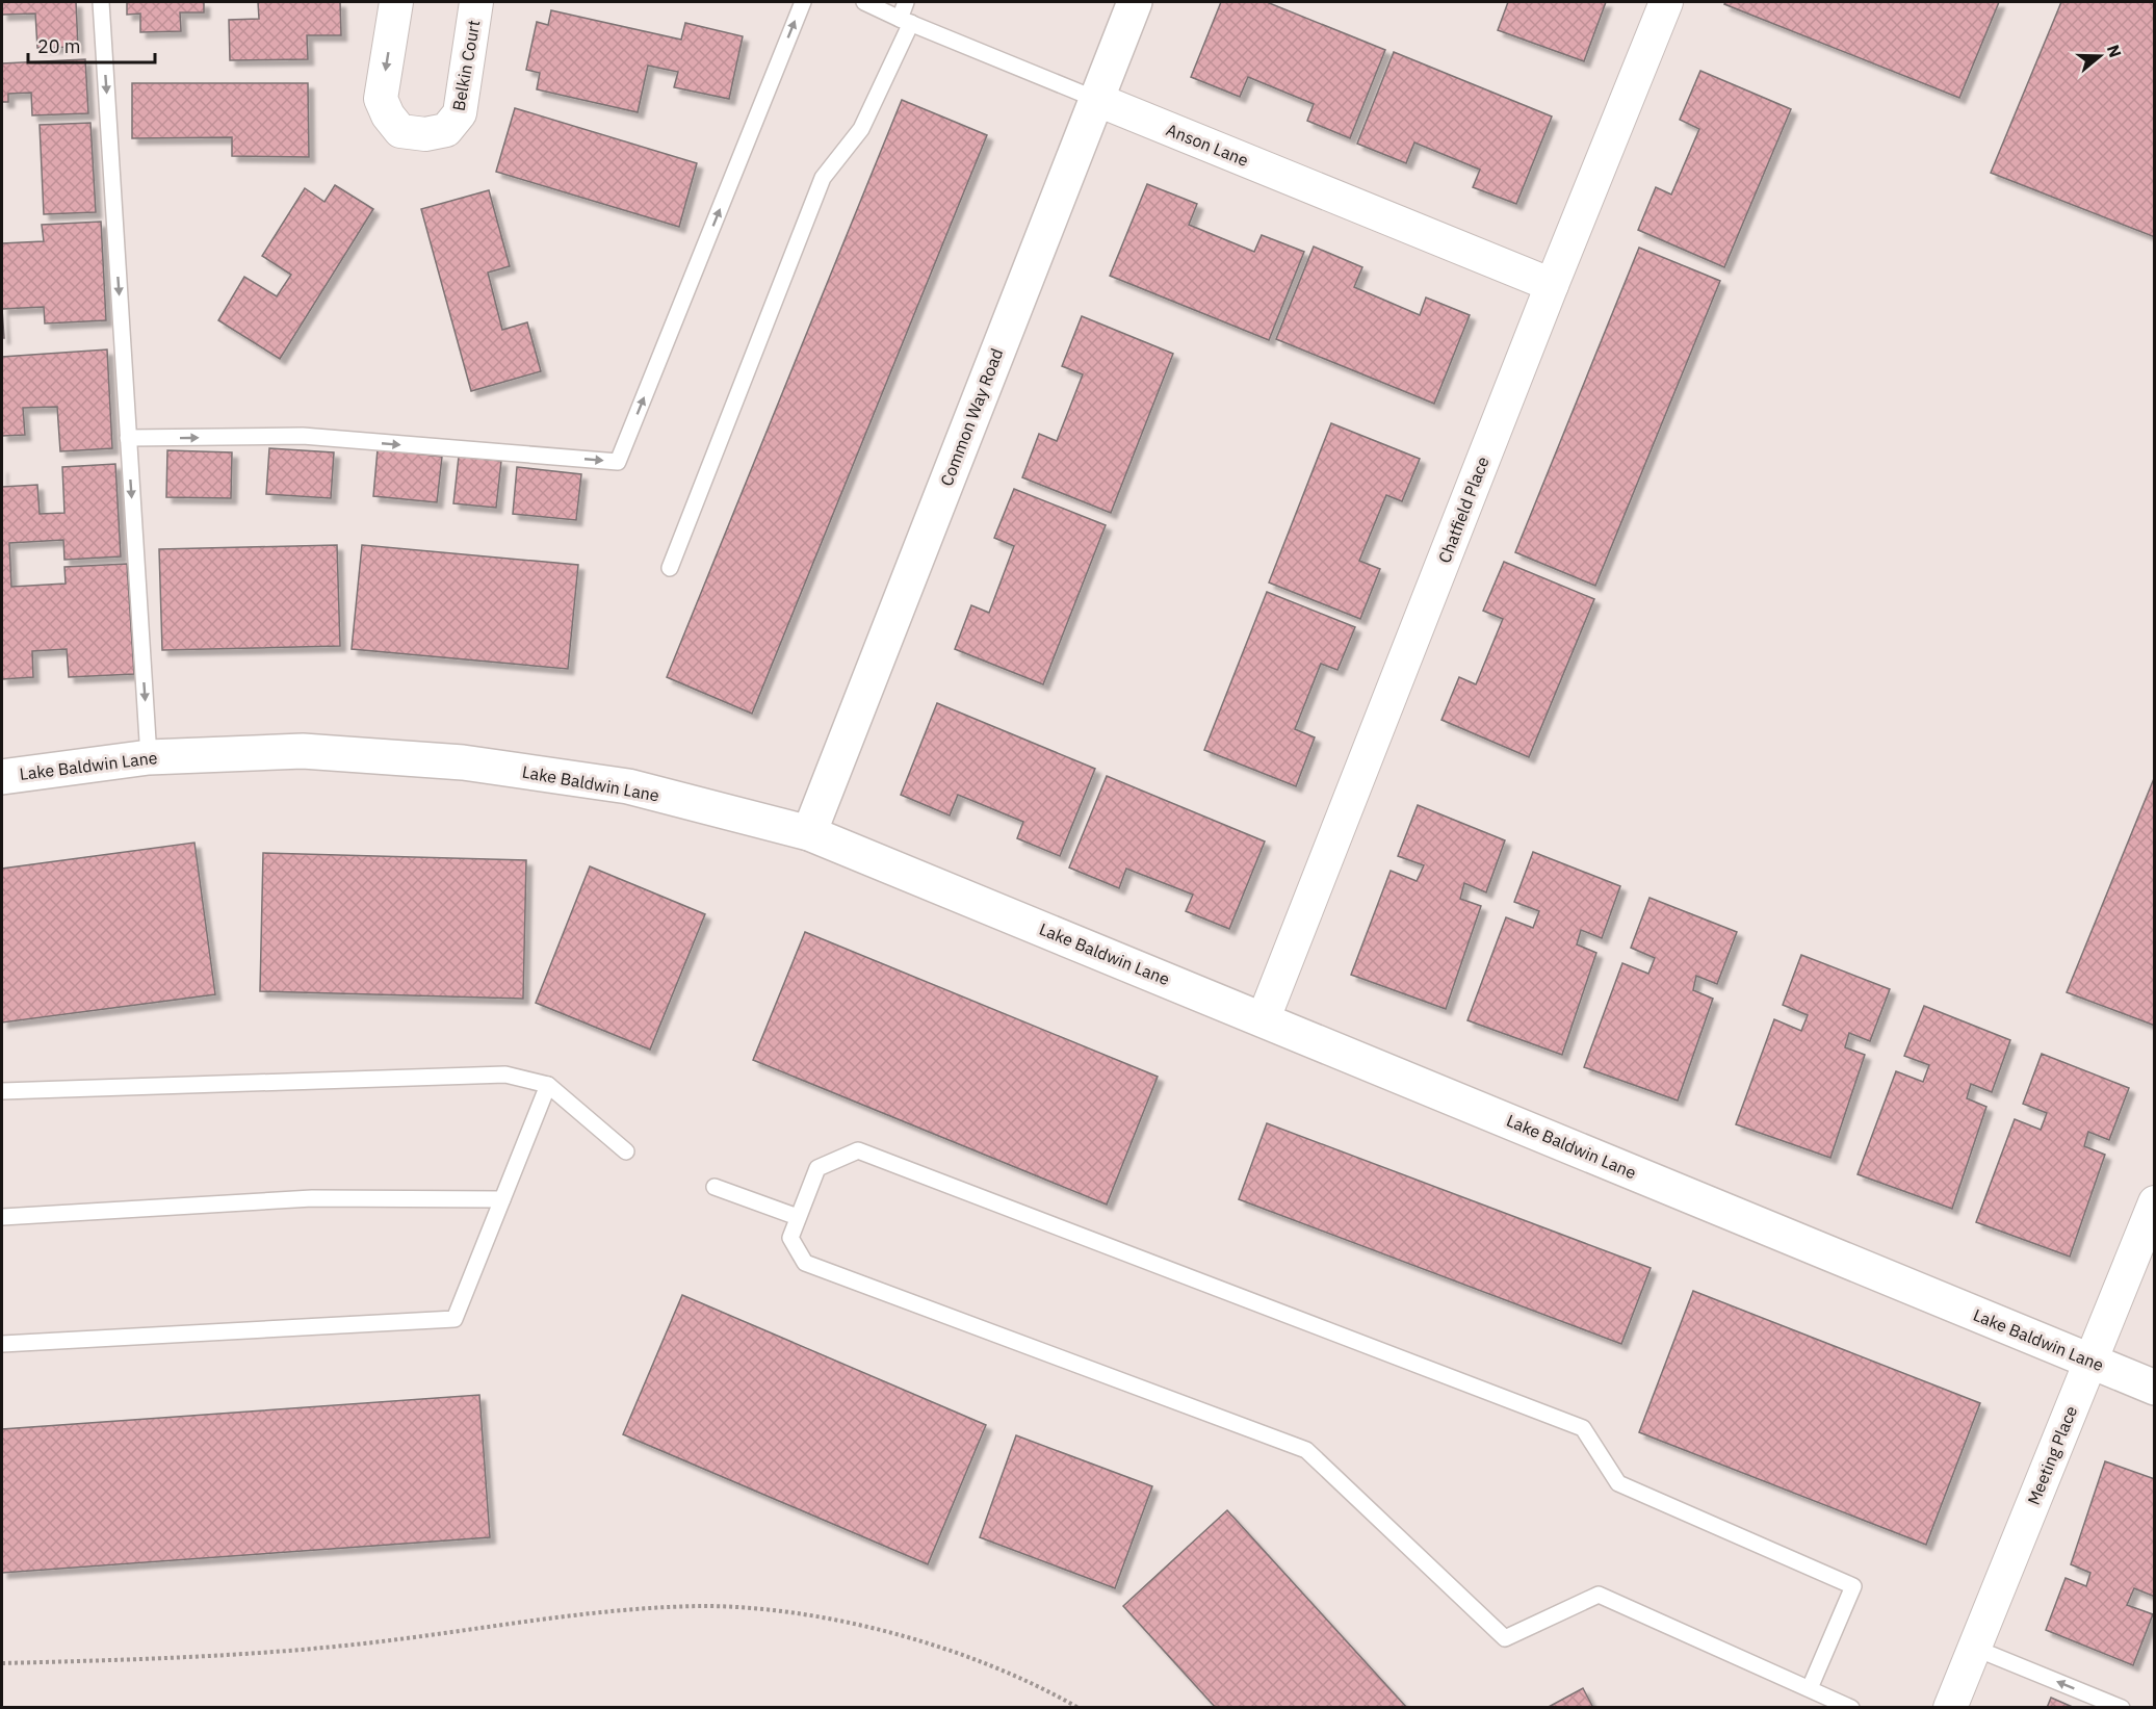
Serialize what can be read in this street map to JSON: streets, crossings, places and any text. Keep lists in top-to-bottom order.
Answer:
{
  "streets": {
    "street": [
      "Belkin Court",
      "Anson Lane",
      "Common Way Road",
      "Chatfield Place",
      "Lake Baldwin Lane",
      "Meeting Place"
    ]
  },
  "crossings": [
    ["Anson Lane", "Common Way Road"],
    ["Anson Lane", "Chatfield Place"],
    ["Common Way Road", "Lake Baldwin Lane"],
    ["Chatfield Place", "Lake Baldwin Lane"],
    ["Lake Baldwin Lane", "Meeting Place"]
  ],
  "scale_bar": "20 m",
  "north": "right"
}
